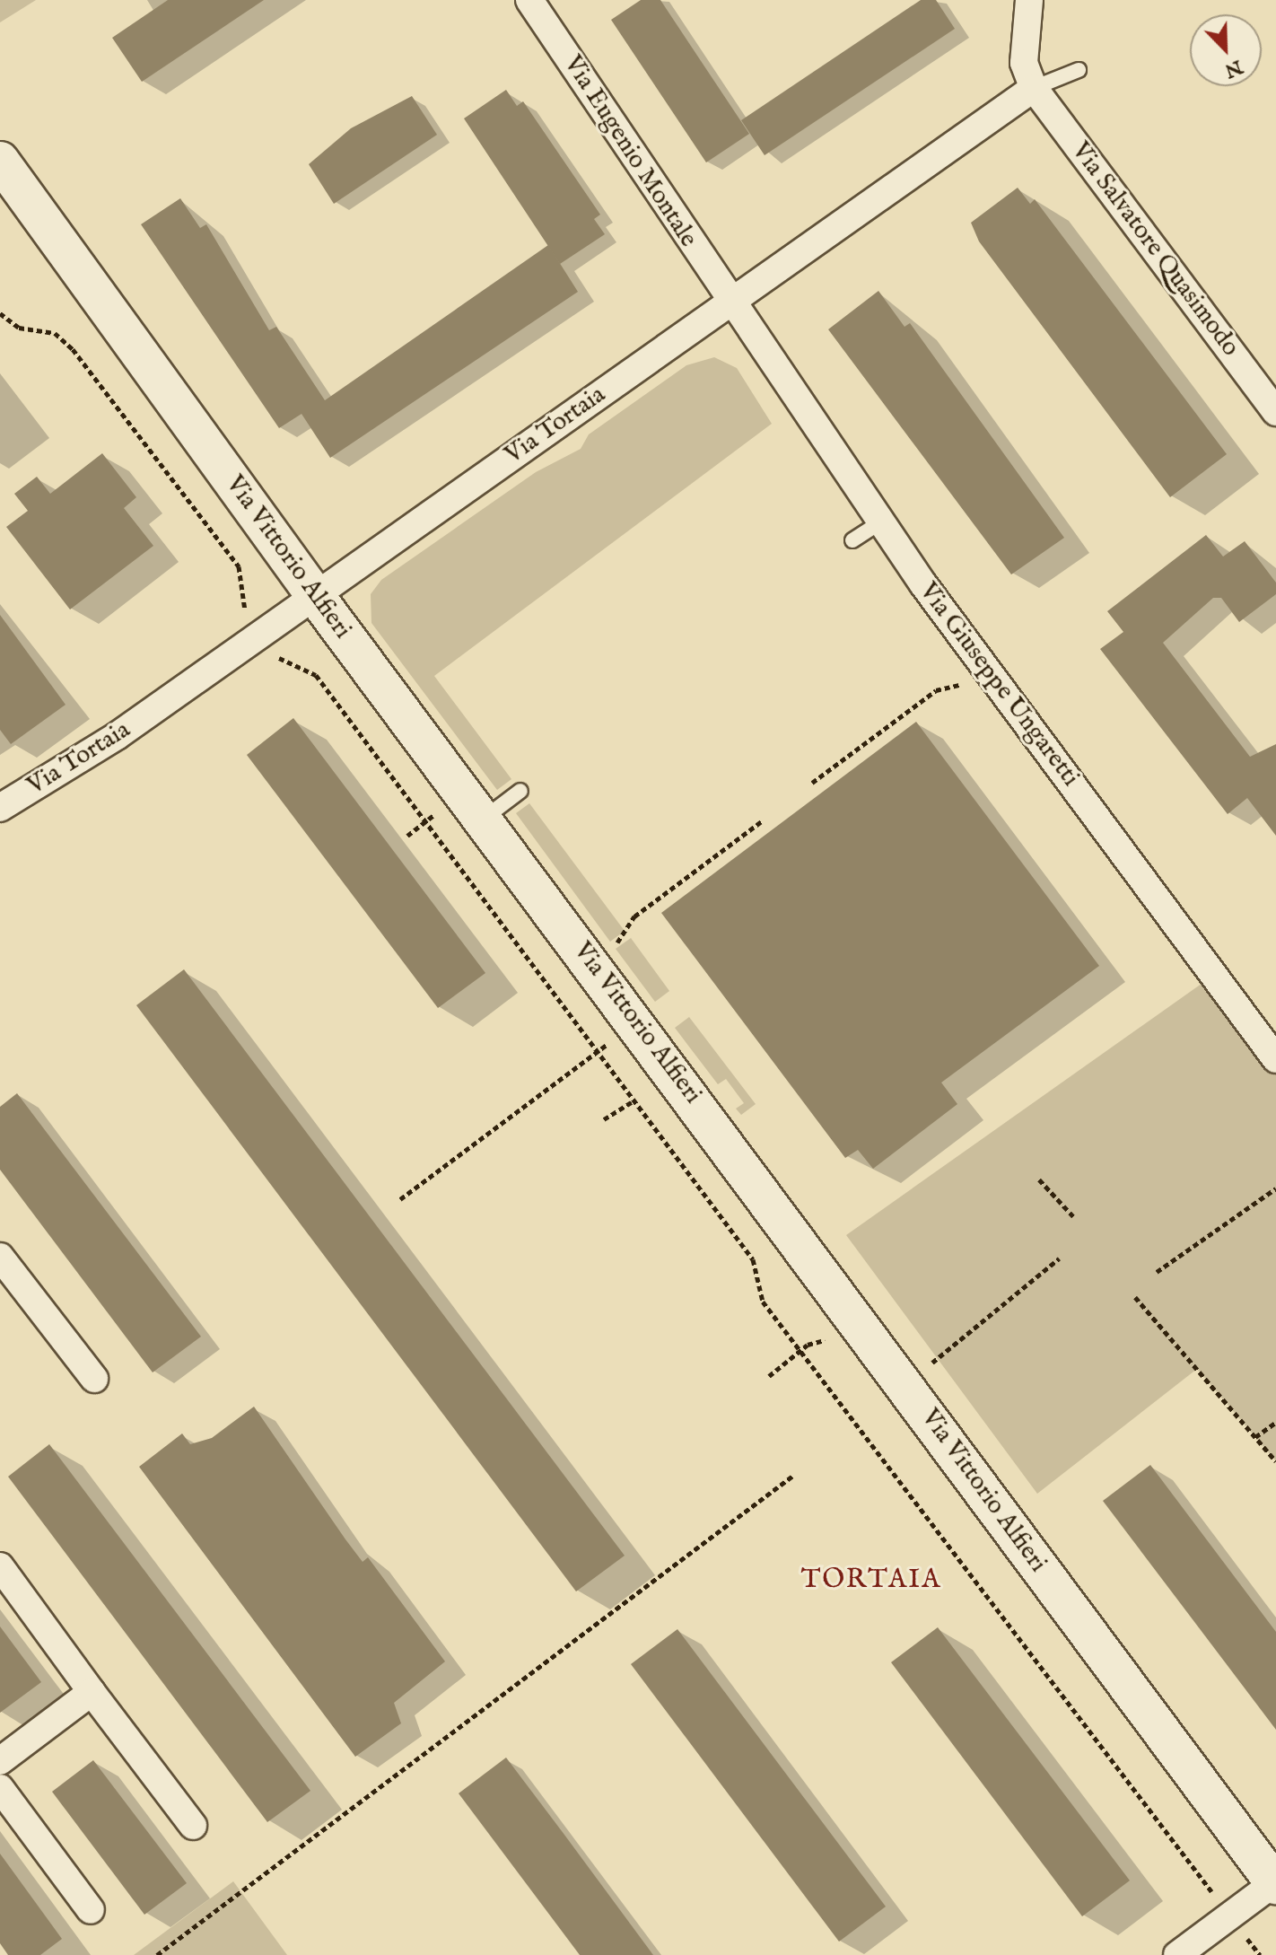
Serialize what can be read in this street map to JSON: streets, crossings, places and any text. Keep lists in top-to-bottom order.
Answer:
{
  "streets": {
    "street": [
      "Via Eugenio Montale",
      "Via Salvatore Quasimodo",
      "Via Tortaia",
      "Via Vittorio Alfieri",
      "Via Giuseppe Ungaretti"
    ]
  },
  "crossings": [
    ["Via Eugenio Montale", "Via Tortaia"],
    ["Via Eugenio Montale", "Via Giuseppe Ungaretti"],
    ["Via Salvatore Quasimodo", "Via Tortaia"],
    ["Via Tortaia", "Via Vittorio Alfieri"],
    ["Via Tortaia", "Via Giuseppe Ungaretti"]
  ],
  "districts": ["TORTAIA"],
  "north": "bottom right"
}
